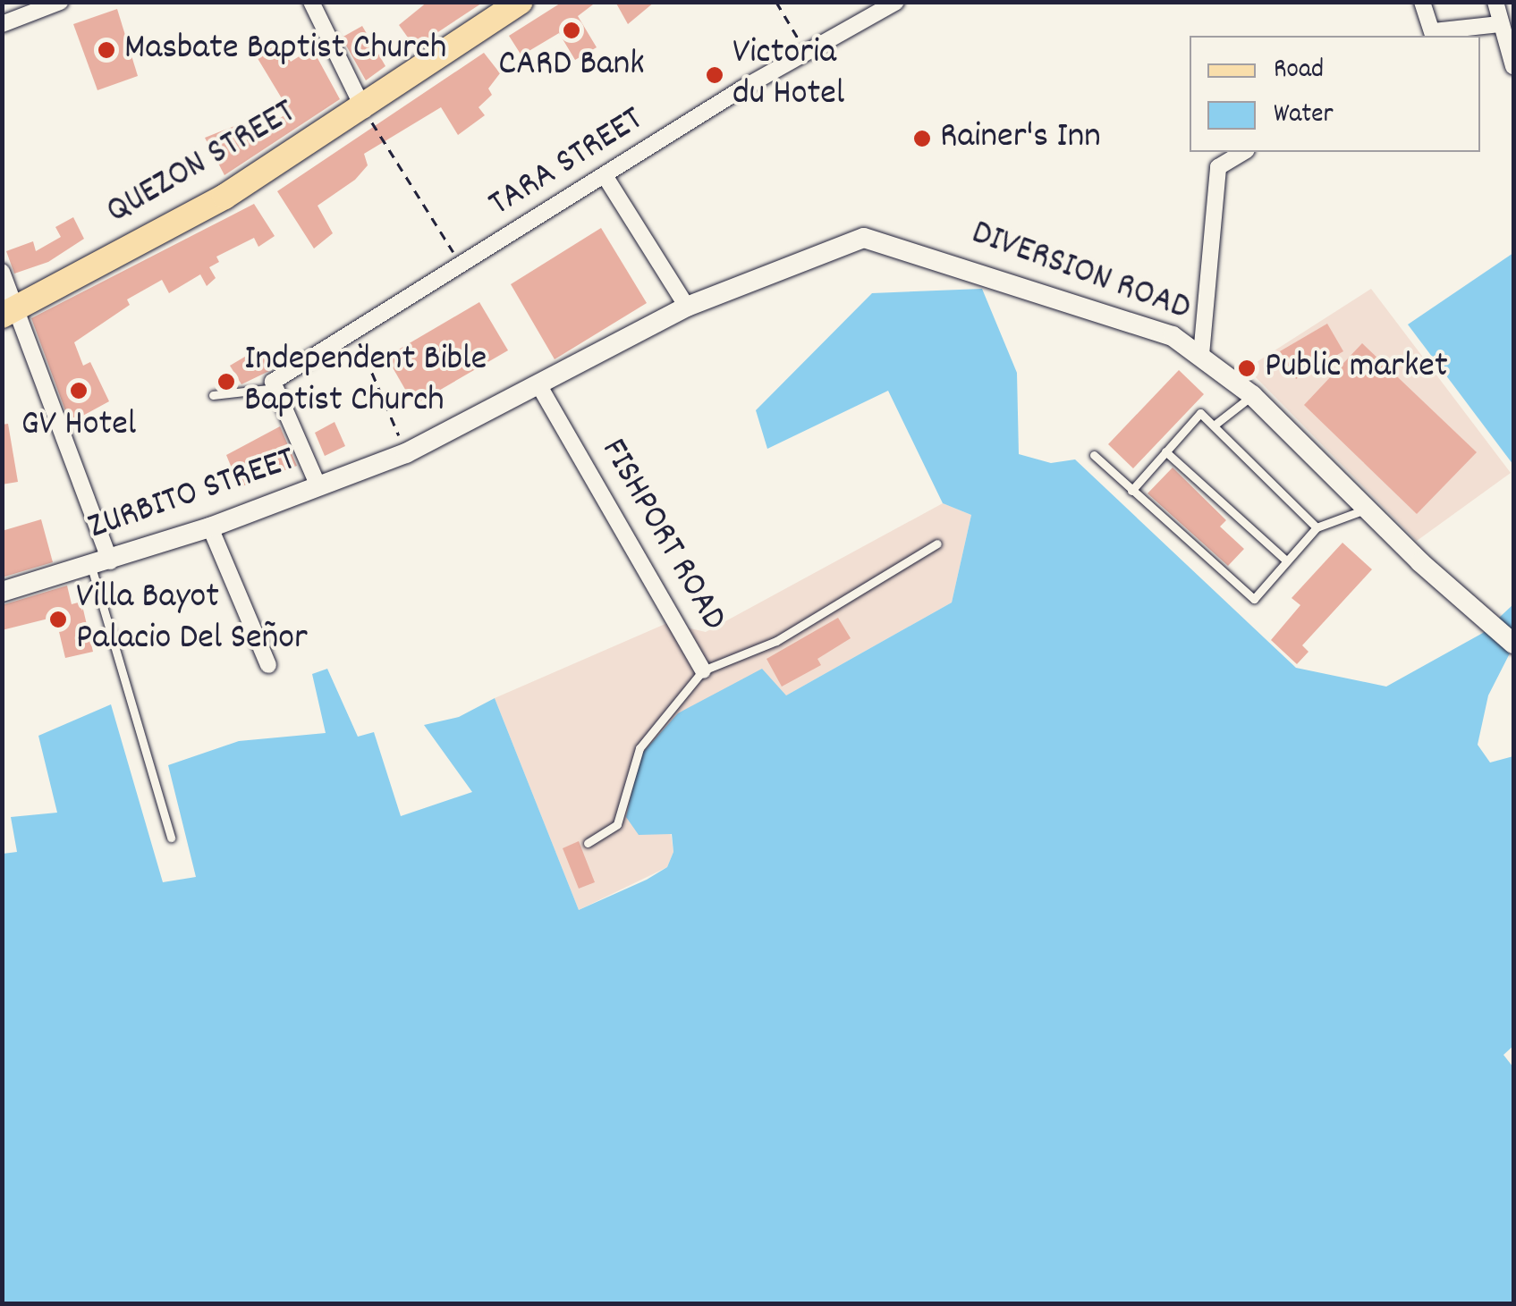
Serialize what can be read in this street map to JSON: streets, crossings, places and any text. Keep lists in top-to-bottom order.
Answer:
{
  "streets": {
    "main road": ["QUEZON STREET"],
    "street": [
      "TARA STREET",
      "DIVERSION ROAD",
      "ZURBITO STREET",
      "FISHPORT ROAD"
    ]
  },
  "crossings": [
    ["DIVERSION ROAD", "ZURBITO STREET"],
    ["ZURBITO STREET", "FISHPORT ROAD"]
  ],
  "places": [
    "CARD Bank",
    "Masbate Baptist Church",
    "Victoria du Hotel",
    "Rainer's Inn",
    "Public market",
    "Independent Bible Baptist Church",
    "GV Hotel",
    "Villa Bayot Palacio Del Señor"
  ],
  "legend": ["Road", "Water"]
}
